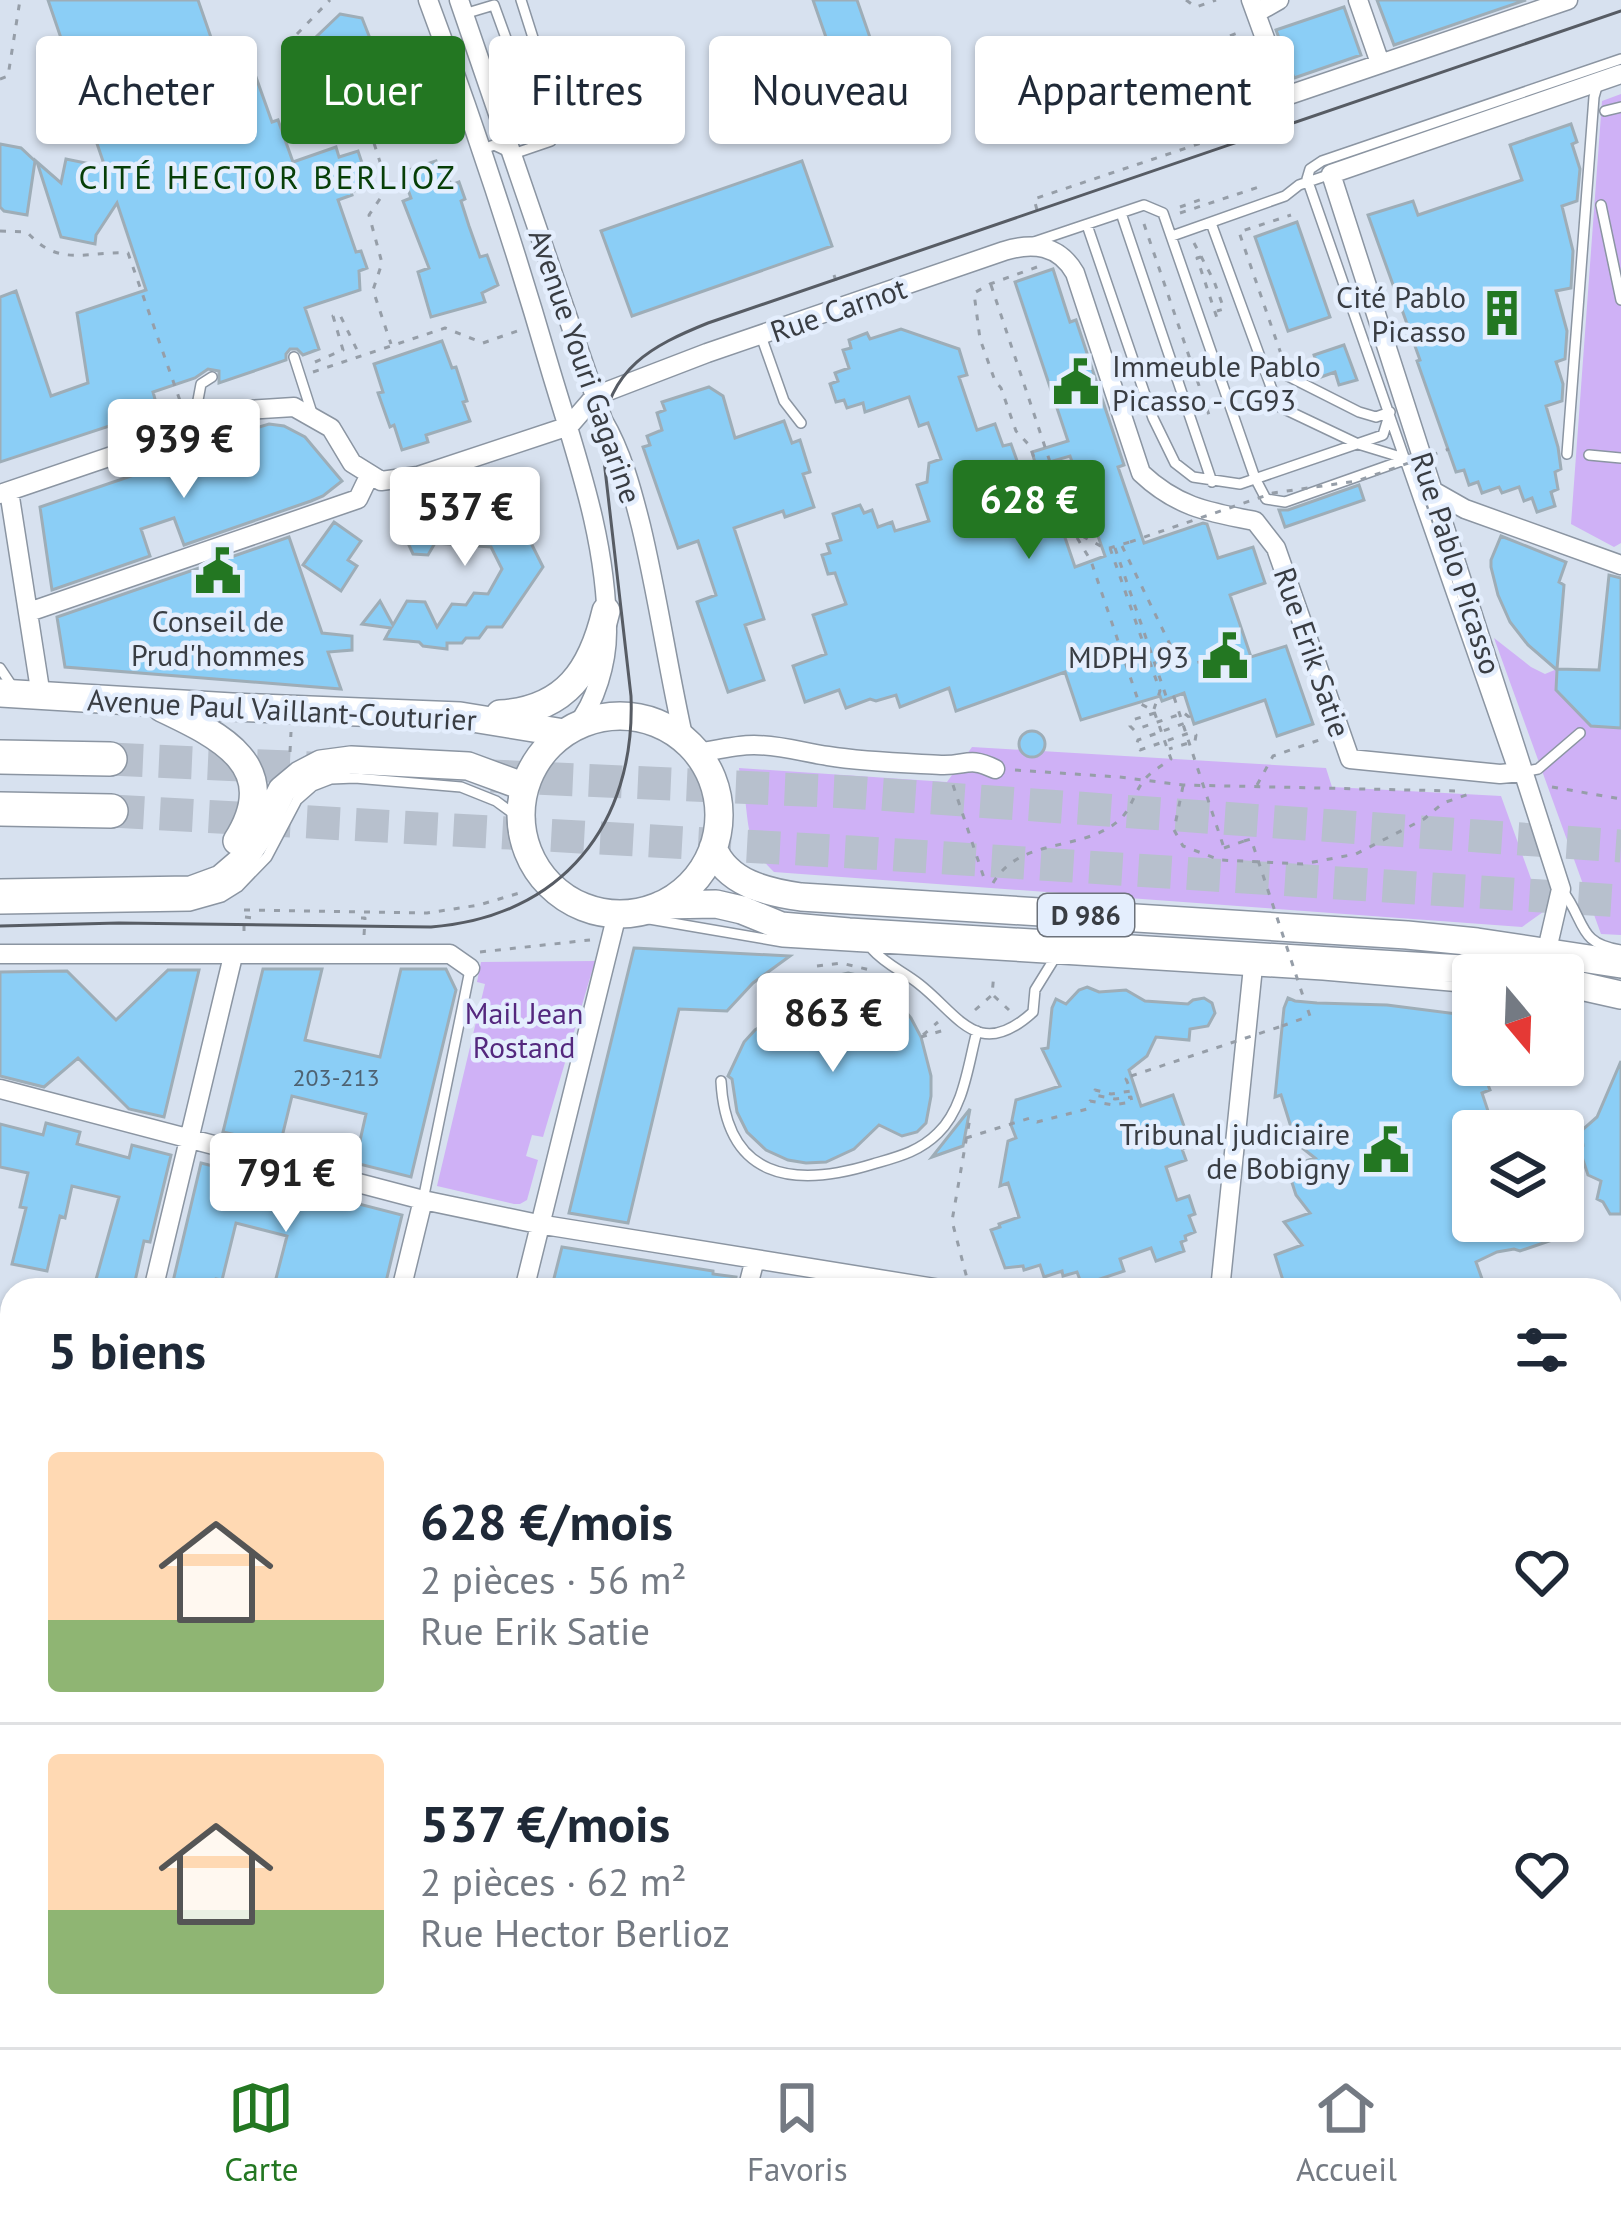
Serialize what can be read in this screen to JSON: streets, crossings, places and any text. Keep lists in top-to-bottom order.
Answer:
{
  "streets": {
    "main road": ["Avenue Paul Vaillant-Couturier", "D 986"],
    "street": [
      "Rue Carnot",
      "Avenue Youri Gagarine",
      "Rue Pablo Picasso",
      "Rue Erik Satie"
    ]
  },
  "crossings": [
    ["Rue Carnot", "Avenue Youri Gagarine"],
    ["Rue Carnot", "Rue Erik Satie"],
    ["Avenue Youri Gagarine", "Avenue Paul Vaillant-Couturier"],
    ["Avenue Youri Gagarine", "D 986"],
    ["Rue Pablo Picasso", "Rue Erik Satie"],
    ["Avenue Paul Vaillant-Couturier", "D 986"]
  ],
  "districts": ["CITÉ HECTOR BERLIOZ"],
  "parks": ["Mail Jean Rostand"],
  "places": {
    "building": ["Cité Pablo Picasso"],
    "public building": [
      "Immeuble Pablo Picasso - CG93",
      "Conseil de Prud'hommes",
      "MDPH 93",
      "Tribunal judiciaire de Bobigny"
    ]
  },
  "house_numbers": ["203-213"],
  "north": "bottom",
  "page": {
    "chip": [
      "Acheter",
      "Louer",
      "Filtres",
      "Nouveau",
      "Appartement"
    ],
    "price": [
      "939 €",
      "628 €",
      "537 €",
      "863 €",
      "791 €"
    ],
    "heading": "5 biens",
    "list": [
      {
        "name": "628 €/mois",
        "note": "2 pièces · 56 m² · Rue Erik Satie"
      },
      {
        "name": "537 €/mois",
        "note": "2 pièces · 62 m² · Rue Hector Berlioz"
      }
    ],
    "tabs": ["Carte", "Favoris", "Accueil"]
  }
}
